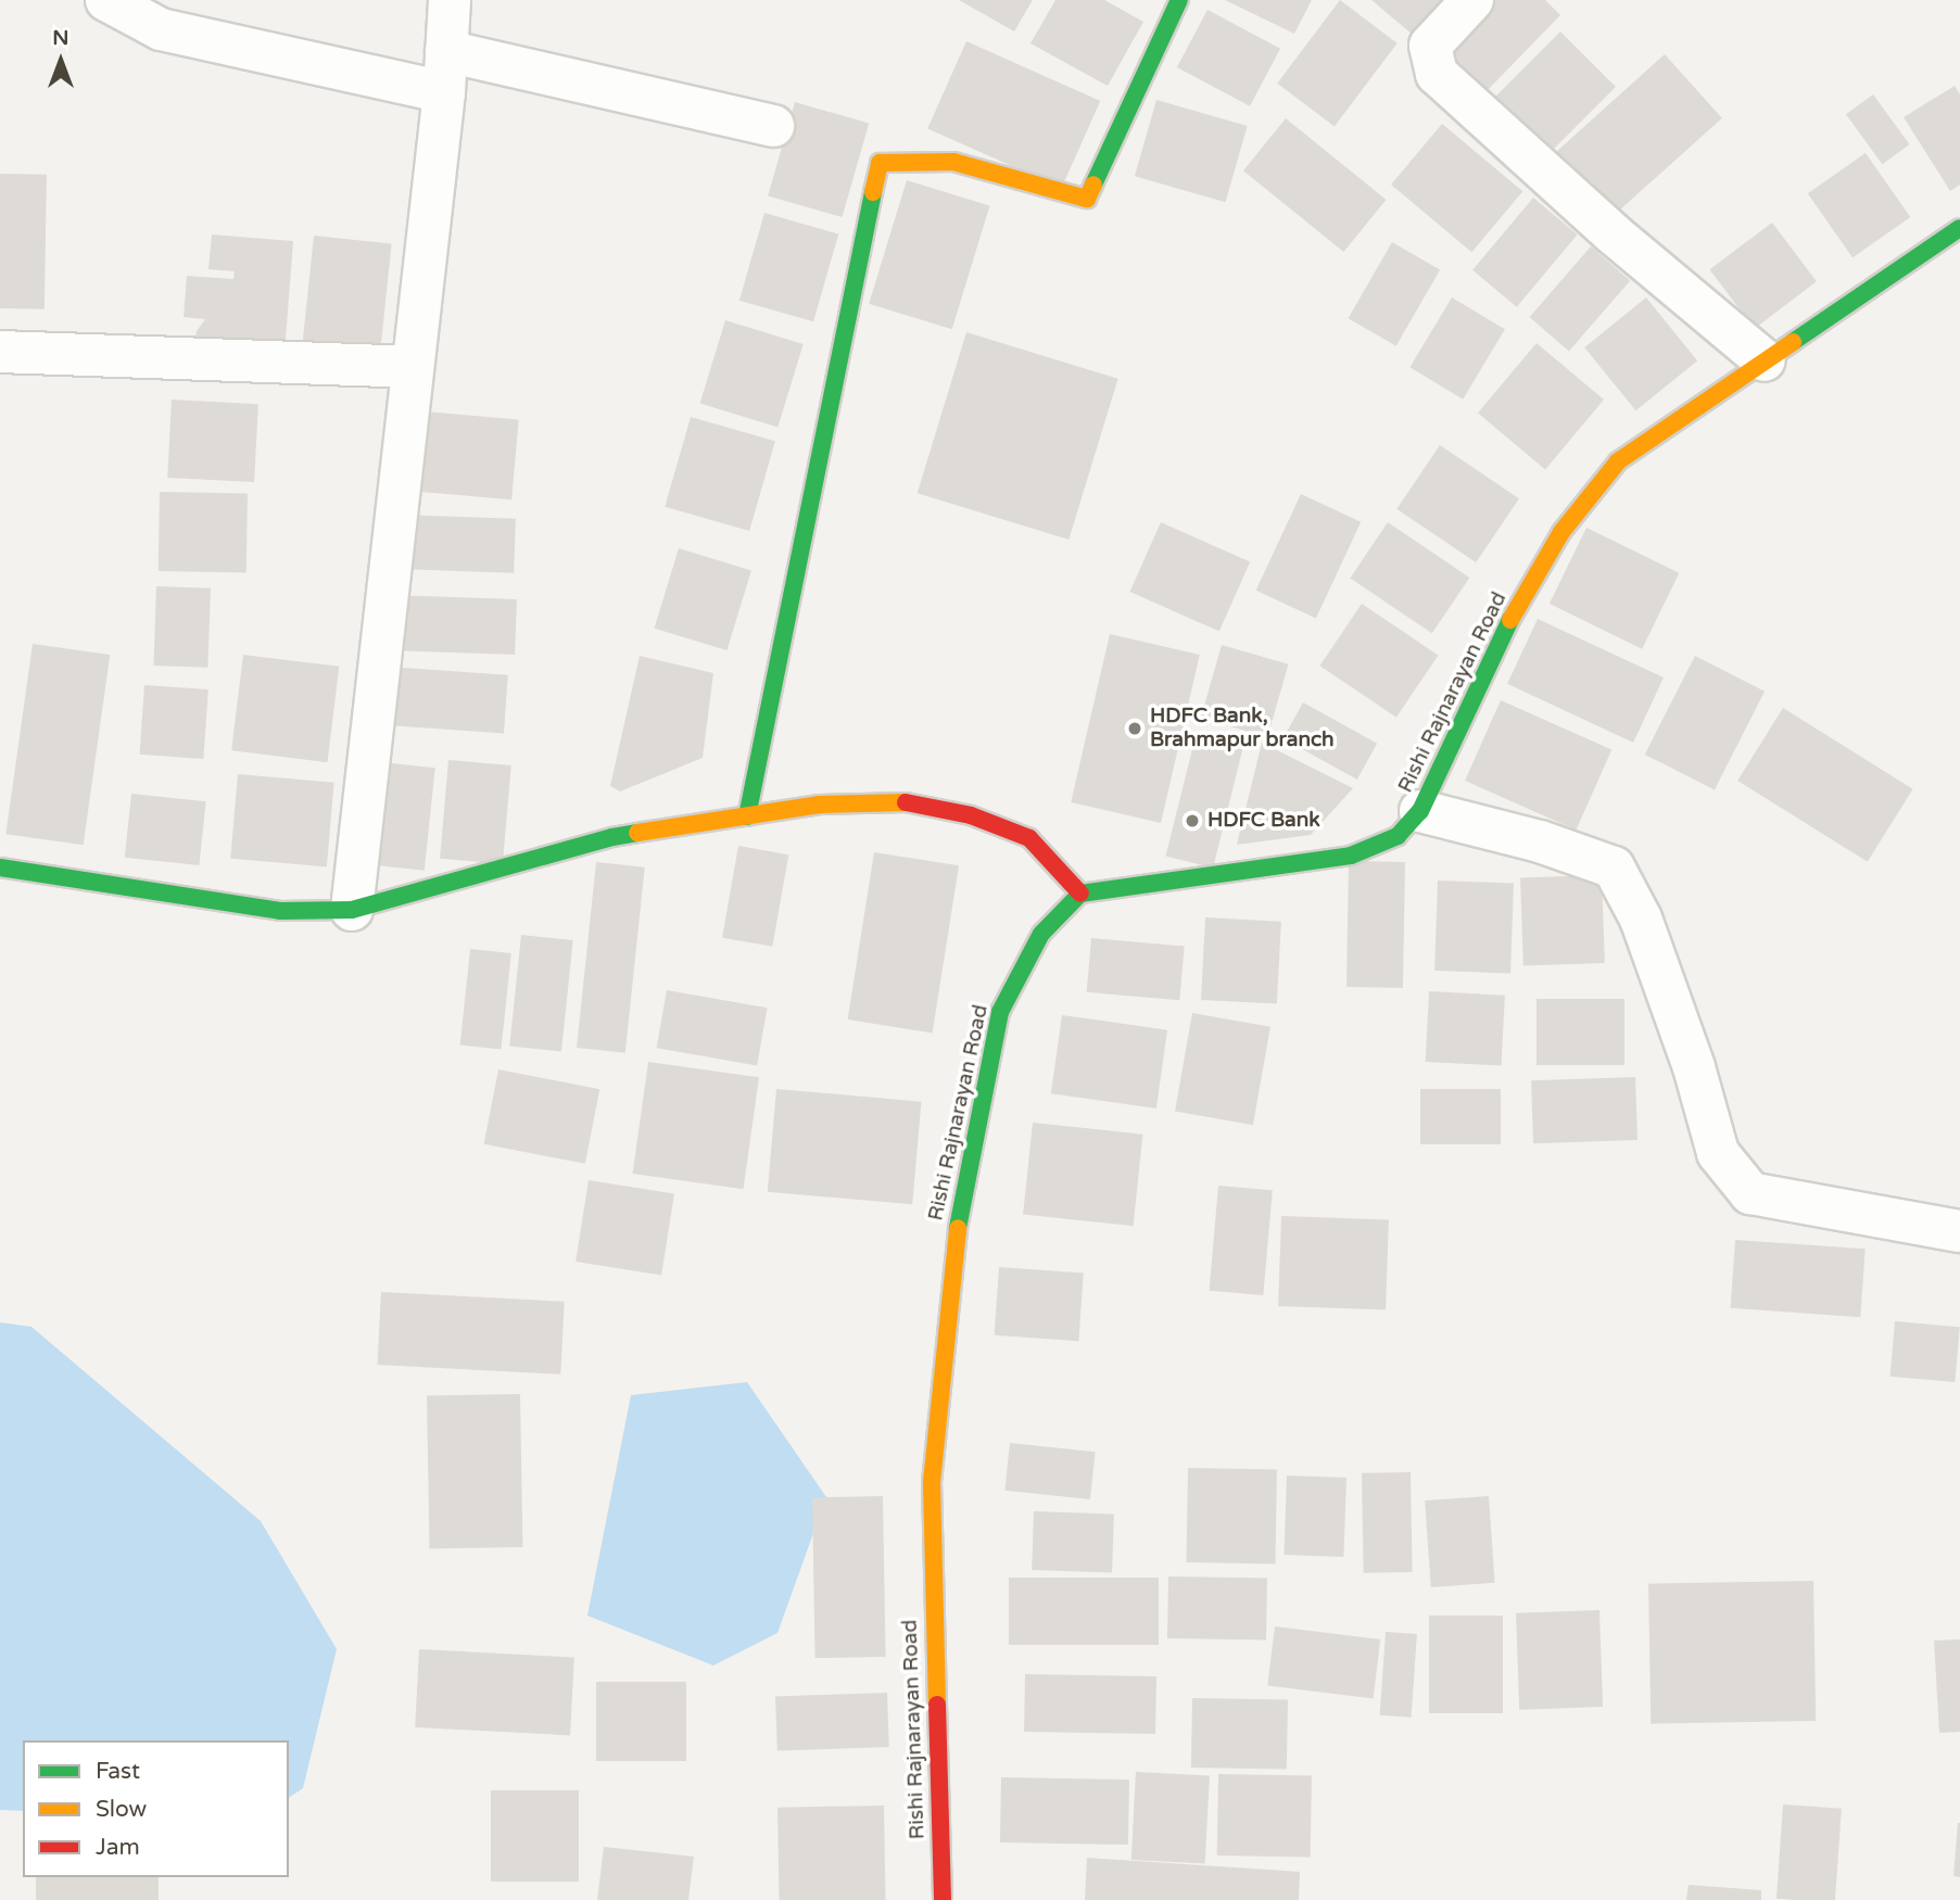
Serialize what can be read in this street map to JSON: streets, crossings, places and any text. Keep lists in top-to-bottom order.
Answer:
{
  "streets": {
    "street": ["Rishi Rajnarayan Road"]
  },
  "places": ["HDFC Bank, Brahmapur branch", "HDFC Bank"],
  "legend": ["Fast", "Slow", "Jam"],
  "north": "top"
}
